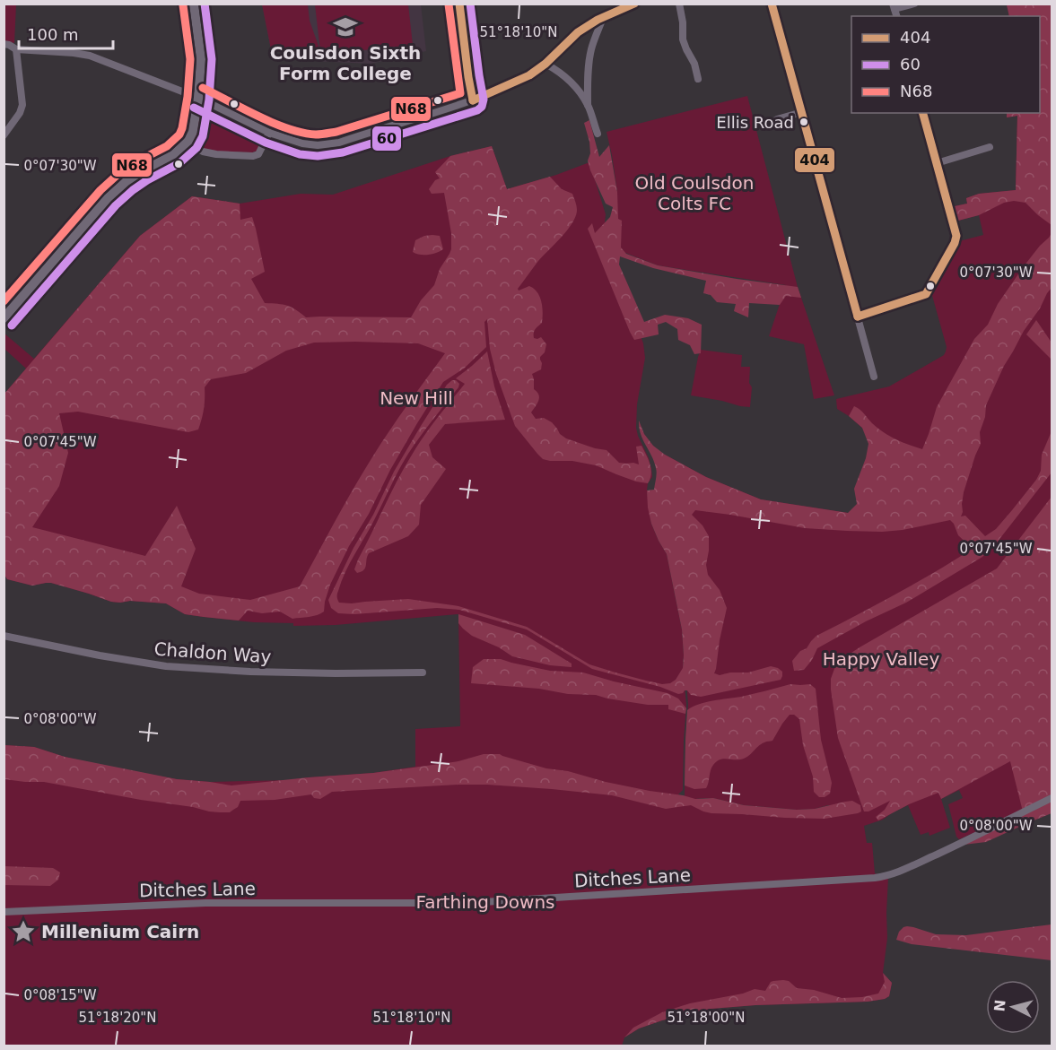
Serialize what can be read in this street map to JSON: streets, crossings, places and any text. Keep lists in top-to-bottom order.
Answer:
{
  "streets": {
    "street": ["Chaldon Way", "Ditches Lane"]
  },
  "parks": [
    "Old Coulsdon Colts FC",
    "New Hill",
    "Happy Valley",
    "Farthing Downs"
  ],
  "places": {
    "school or university": ["Coulsdon Sixth Form College"],
    "other": ["Ellis Road"],
    "place": ["Millenium Cairn"]
  },
  "lines": ["transit line 404", "transit line 60", "transit line N68"],
  "legend": ["404", "60", "N68"],
  "scale_bar": "100 m",
  "north": "left",
  "coordinates": [
    "51°18'10\"N",
    "0°07'30\"W",
    "0°07'45\"W",
    "0°08'00\"W",
    "0°08'15\"W",
    "51°18'20\"N",
    "51°18'00\"N"
  ]
}
